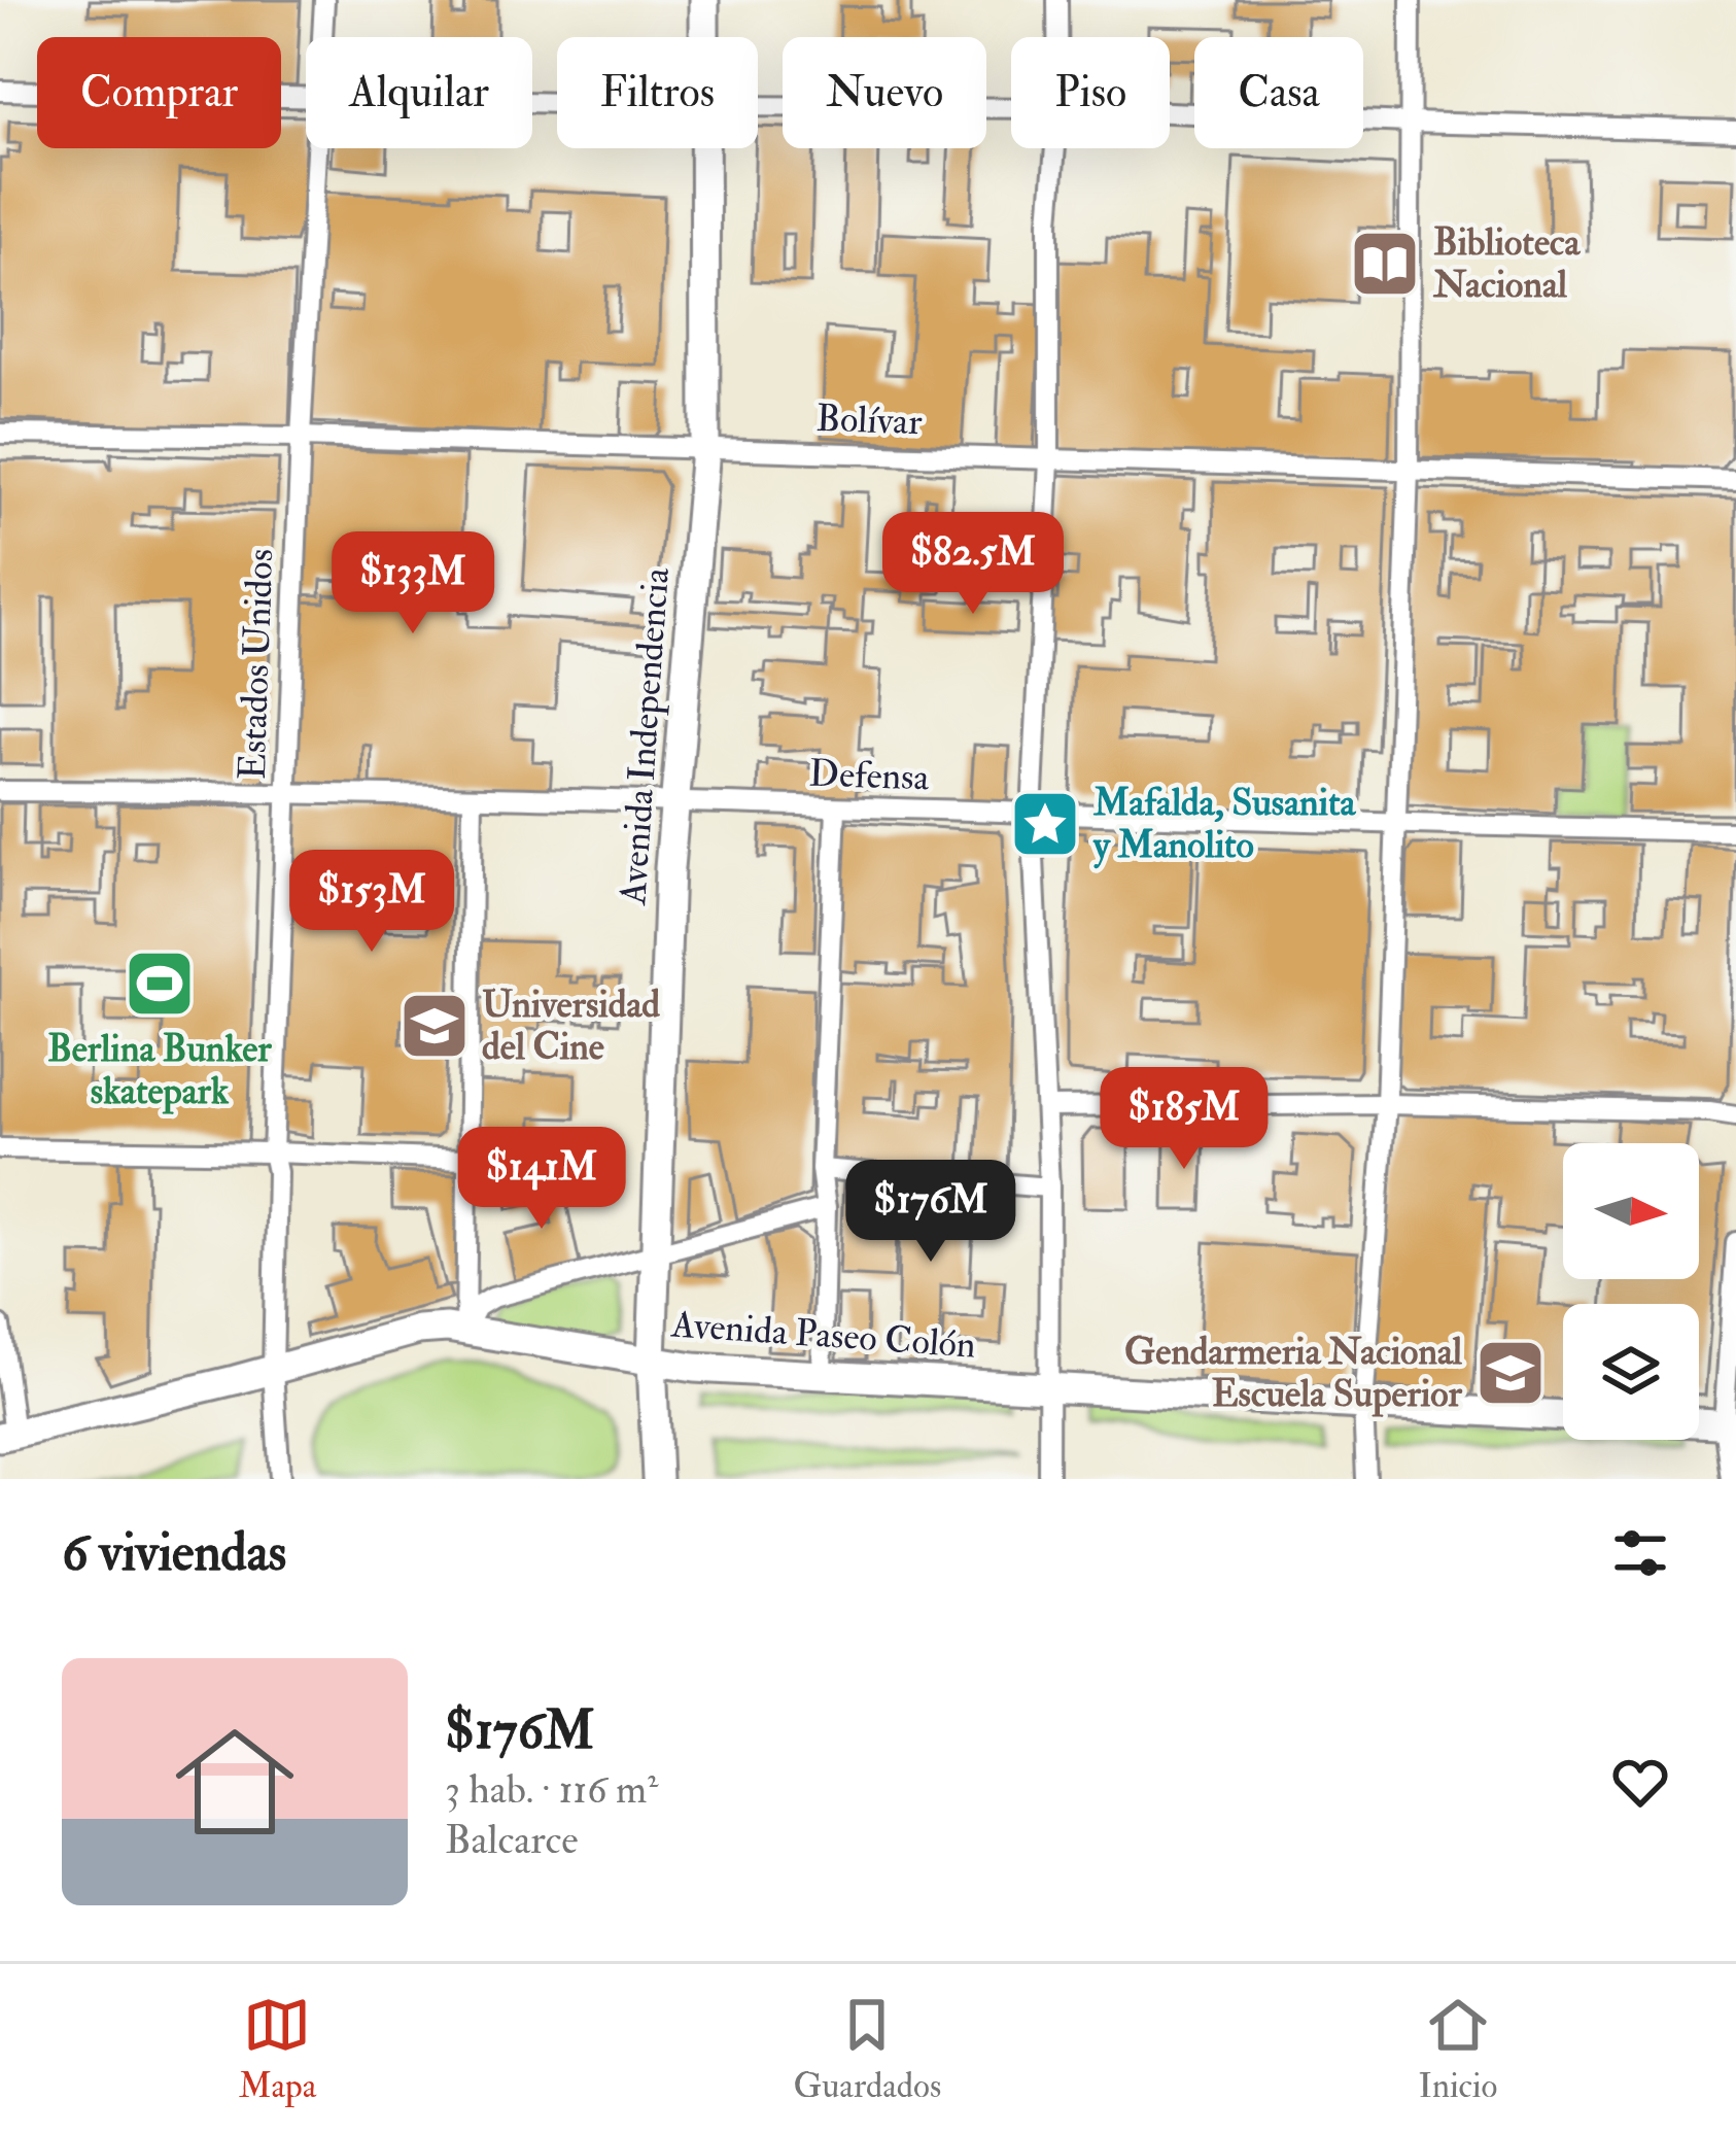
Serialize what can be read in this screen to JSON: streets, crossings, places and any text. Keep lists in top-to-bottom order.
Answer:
{
  "streets": {
    "main road": ["Avenida Independencia", "Avenida Paseo Colón"],
    "street": ["Bolívar", "Estados Unidos", "Defensa"]
  },
  "crossings": [
    ["Bolívar", "Estados Unidos"],
    ["Bolívar", "Avenida Independencia"],
    ["Estados Unidos", "Defensa"],
    ["Estados Unidos", "Avenida Paseo Colón"],
    ["Avenida Independencia", "Defensa"],
    ["Avenida Independencia", "Avenida Paseo Colón"]
  ],
  "places": {
    "library": ["Biblioteca Nacional"],
    "place": ["Mafalda, Susanita y Manolito"],
    "sports": ["Berlina Bunker skatepark"],
    "school or university": ["Universidad del Cine", "Gendarmeria Nacional Escuela Superior"]
  },
  "north": "right",
  "page": {
    "chip": [
      "Comprar",
      "Alquilar",
      "Filtros",
      "Nuevo",
      "Piso",
      "Casa"
    ],
    "price": [
      "$82.5M",
      "$133M",
      "$153M",
      "$185M",
      "$141M",
      "$176M"
    ],
    "heading": "6 viviendas",
    "list": [
      {
        "name": "$176M",
        "note": "3 hab. · 116 m² · Balcarce"
      }
    ],
    "tabs": ["Mapa", "Guardados", "Inicio"]
  }
}
